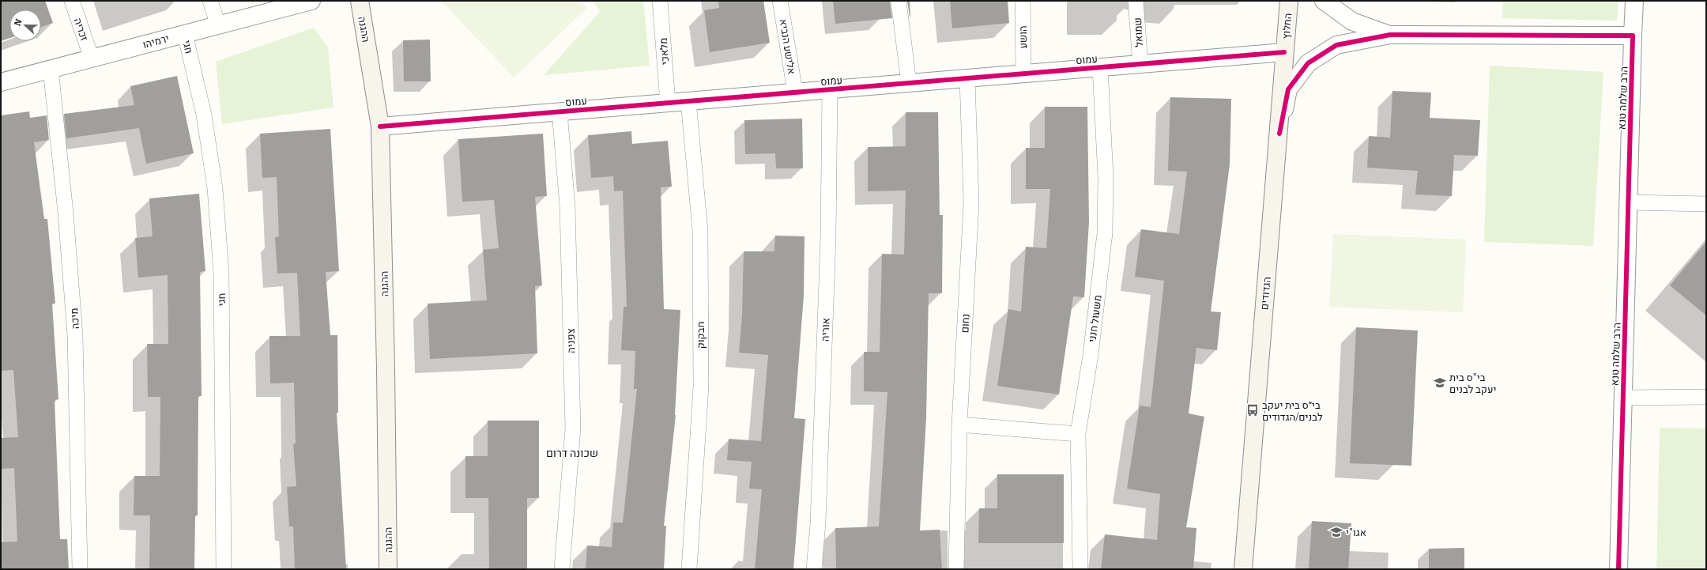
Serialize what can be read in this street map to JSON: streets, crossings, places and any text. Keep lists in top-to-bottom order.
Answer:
{
  "streets": {
    "street": [
      "החלוץ",
      "ההגנה",
      "ירמיהו",
      "עמוס",
      "הרב שלמה טנא",
      "הגדודים"
    ],
    "lane": [
      "זכריה",
      "שמואל",
      "הושע",
      "חגי",
      "אלישע הנביא",
      "מלאכי",
      "מיכה",
      "משעול חנני",
      "נחום",
      "אוריה",
      "חבקוק",
      "צפניה"
    ]
  },
  "crossings": [
    ["החלוץ", "עמוס"],
    ["החלוץ", "הגדודים"],
    ["זכריה", "ירמיהו"],
    ["ההגנה", "עמוס"],
    ["שמואל", "עמוס"],
    ["הושע", "עמוס"],
    ["ירמיהו", "חגי"],
    ["ירמיהו", "מיכה"],
    ["אלישע הנביא", "עמוס"],
    ["מלאכי", "עמוס"],
    ["עמוס", "הגדודים"],
    ["עמוס", "משעול חנני"],
    ["עמוס", "נחום"],
    ["עמוס", "אוריה"],
    ["עמוס", "חבקוק"],
    ["עמוס", "צפניה"]
  ],
  "districts": ["שכונה דרום"],
  "places": {
    "school or university": ["בי\"ס בית יעקב לבנים", "אגו\"י"],
    "bus stop": ["בי״ס בית יעקב לבנים/הגדודים"]
  },
  "north": "left"
}
